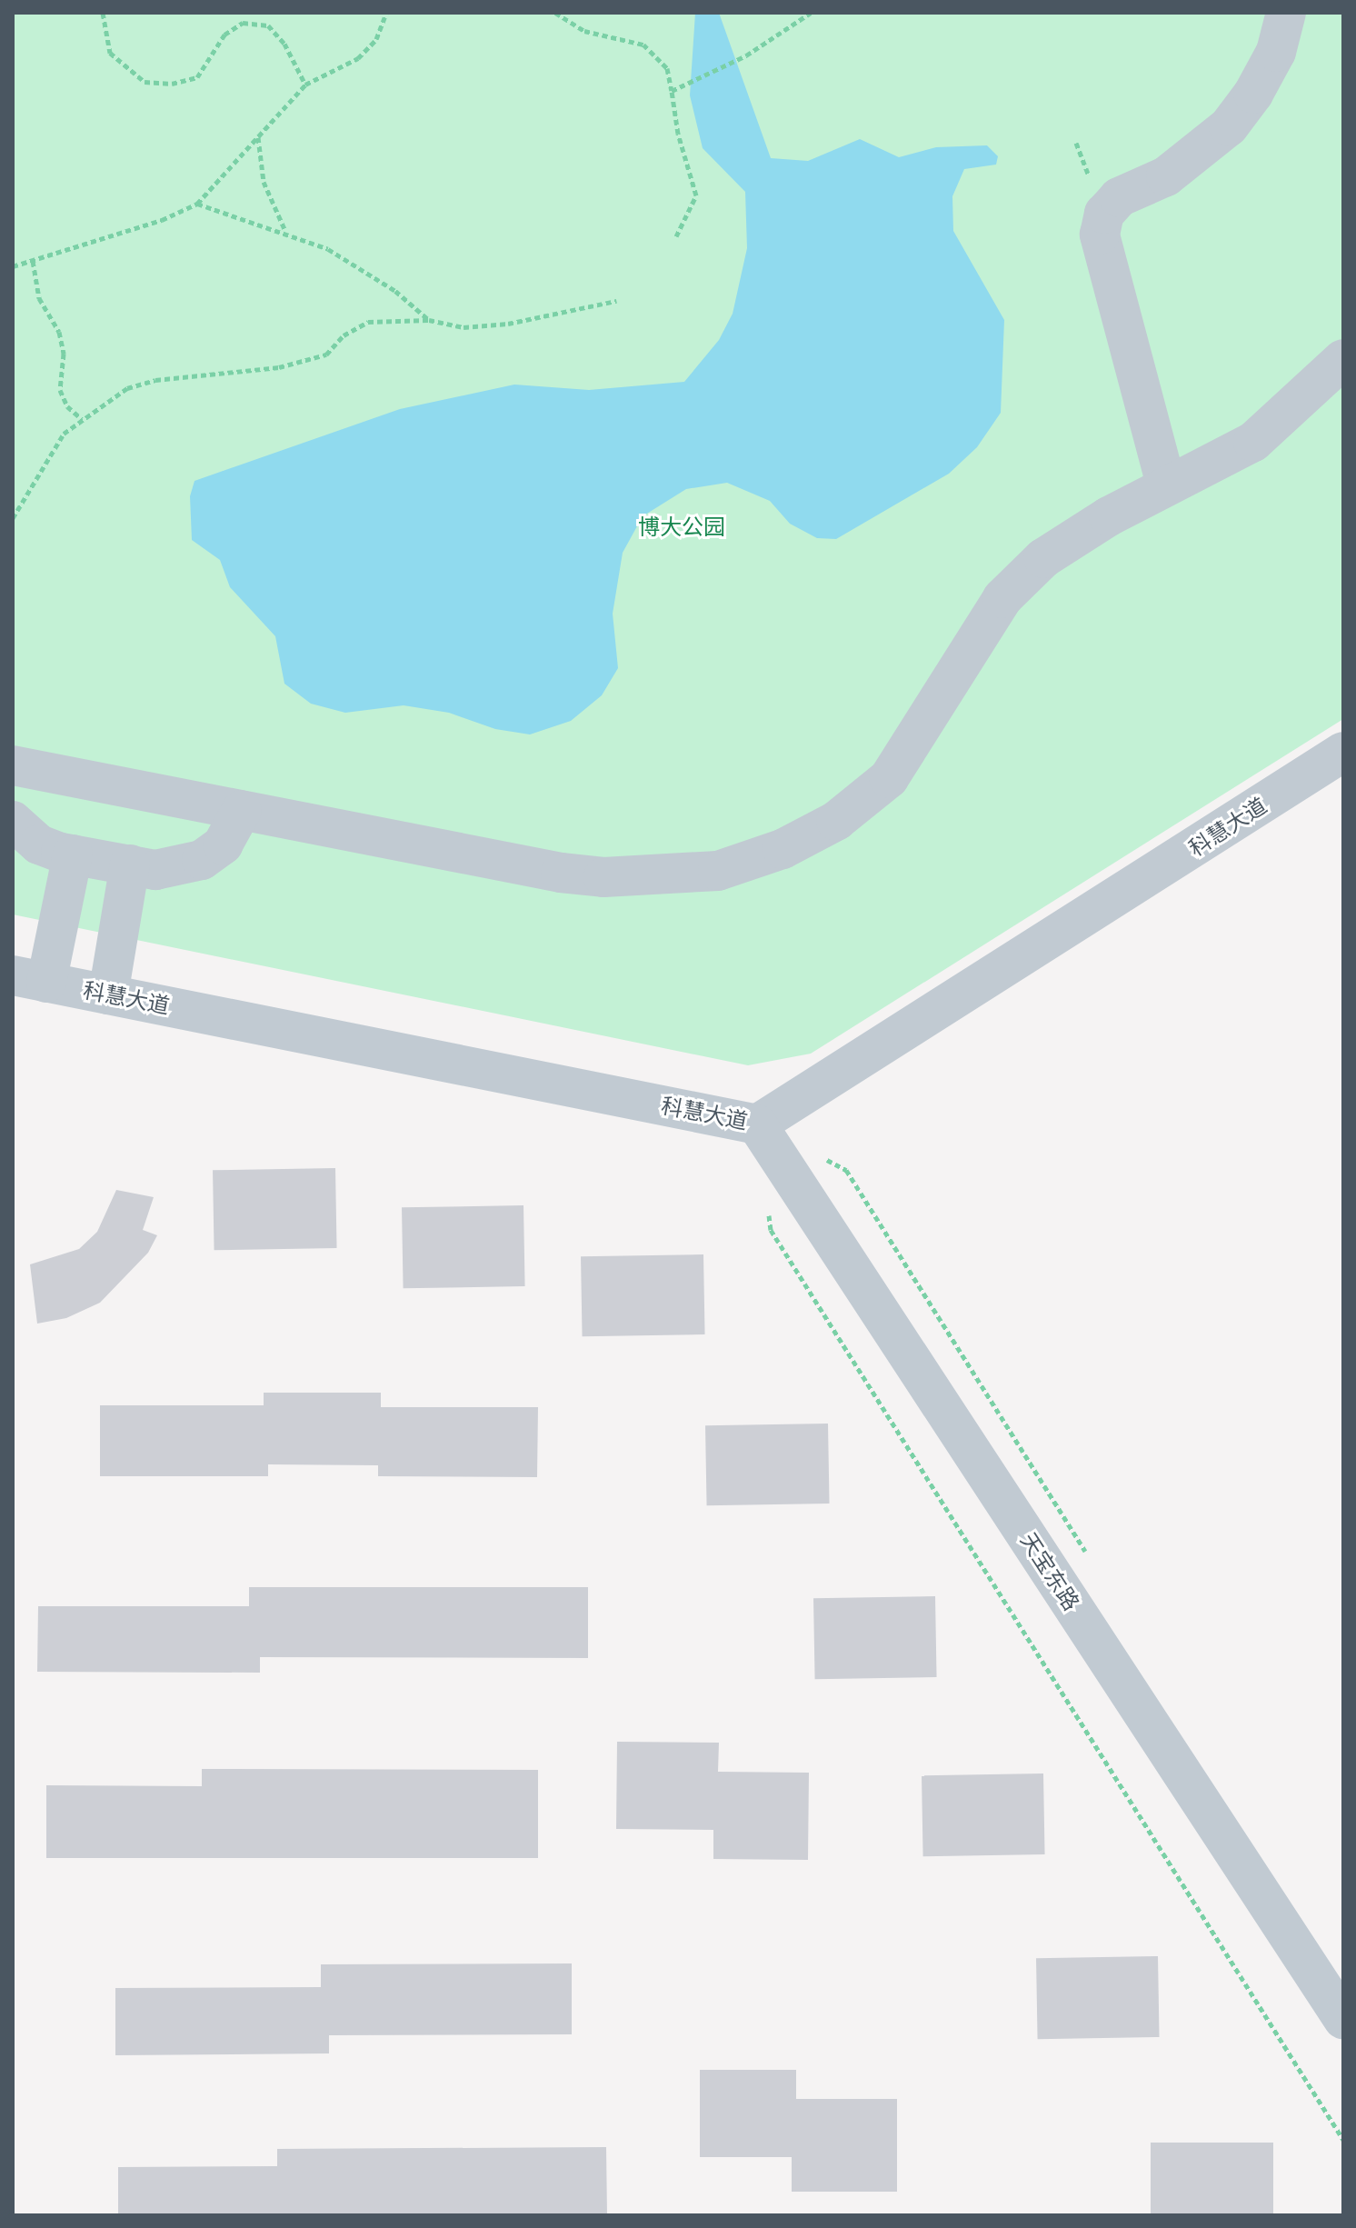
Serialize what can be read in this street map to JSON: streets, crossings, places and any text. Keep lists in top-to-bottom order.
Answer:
{
  "streets": {
    "street": ["科慧大道", "天宝东路"]
  },
  "crossings": [
    ["科慧大道", "天宝东路"]
  ],
  "parks": ["博大公园"]
}
